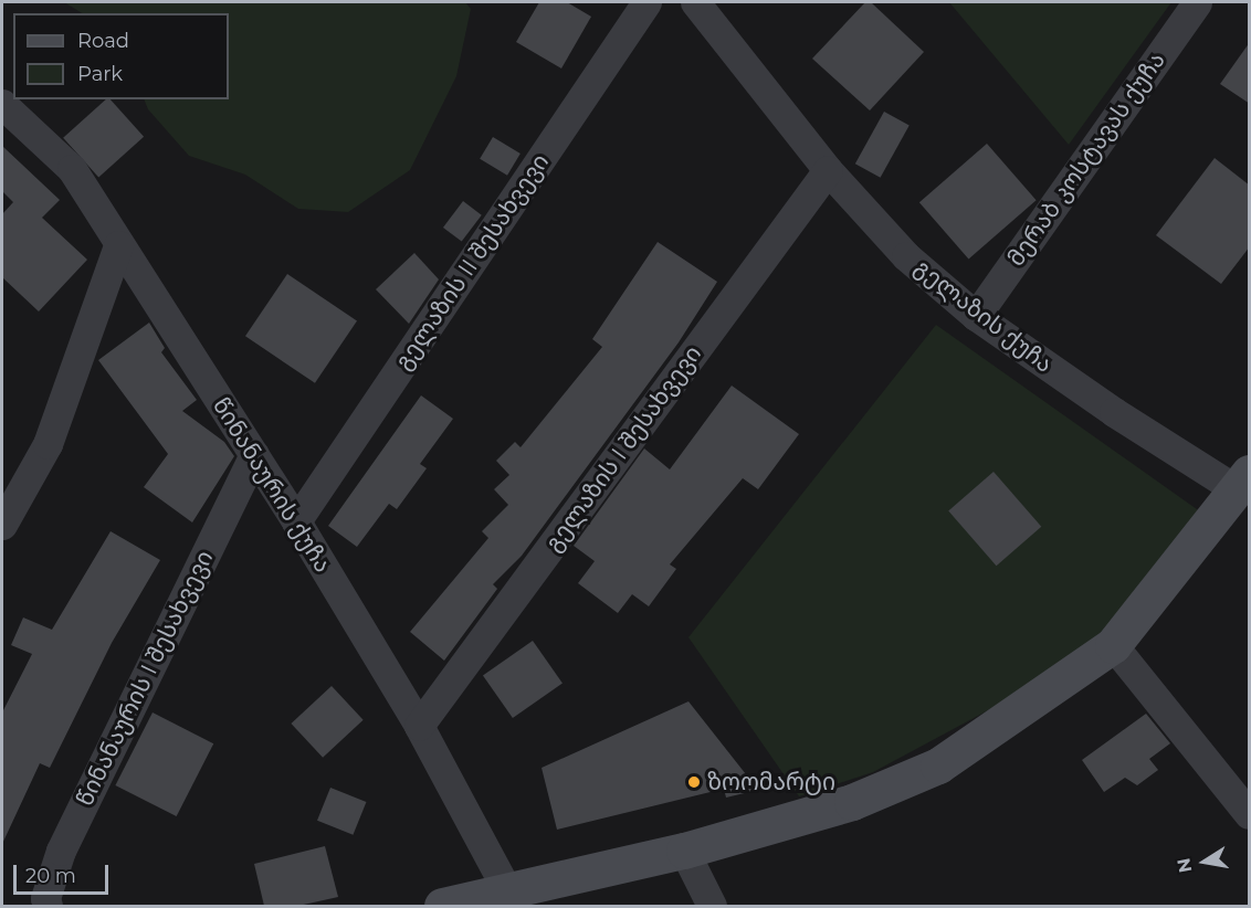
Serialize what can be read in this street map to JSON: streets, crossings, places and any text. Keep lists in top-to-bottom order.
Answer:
{
  "streets": {
    "street": [
      "მერაბ კოსტავას ქუჩა",
      "გელაზის II შესახვევი",
      "გელაზის ქუჩა",
      "გელაზის I შესახვევი",
      "წინანაურის ქუჩა",
      "წინანაურის I შესახვევი"
    ]
  },
  "crossings": [
    ["მერაბ კოსტავას ქუჩა", "გელაზის ქუჩა"],
    ["გელაზის II შესახვევი", "წინანაურის ქუჩა"],
    ["გელაზის ქუჩა", "გელაზის I შესახვევი"],
    ["გელაზის I შესახვევი", "წინანაურის ქუჩა"],
    ["წინანაურის ქუჩა", "წინანაურის I შესახვევი"]
  ],
  "places": ["ზოომარტი"],
  "legend": ["Road", "Park"],
  "scale_bar": "20 m",
  "north": "left"
}
